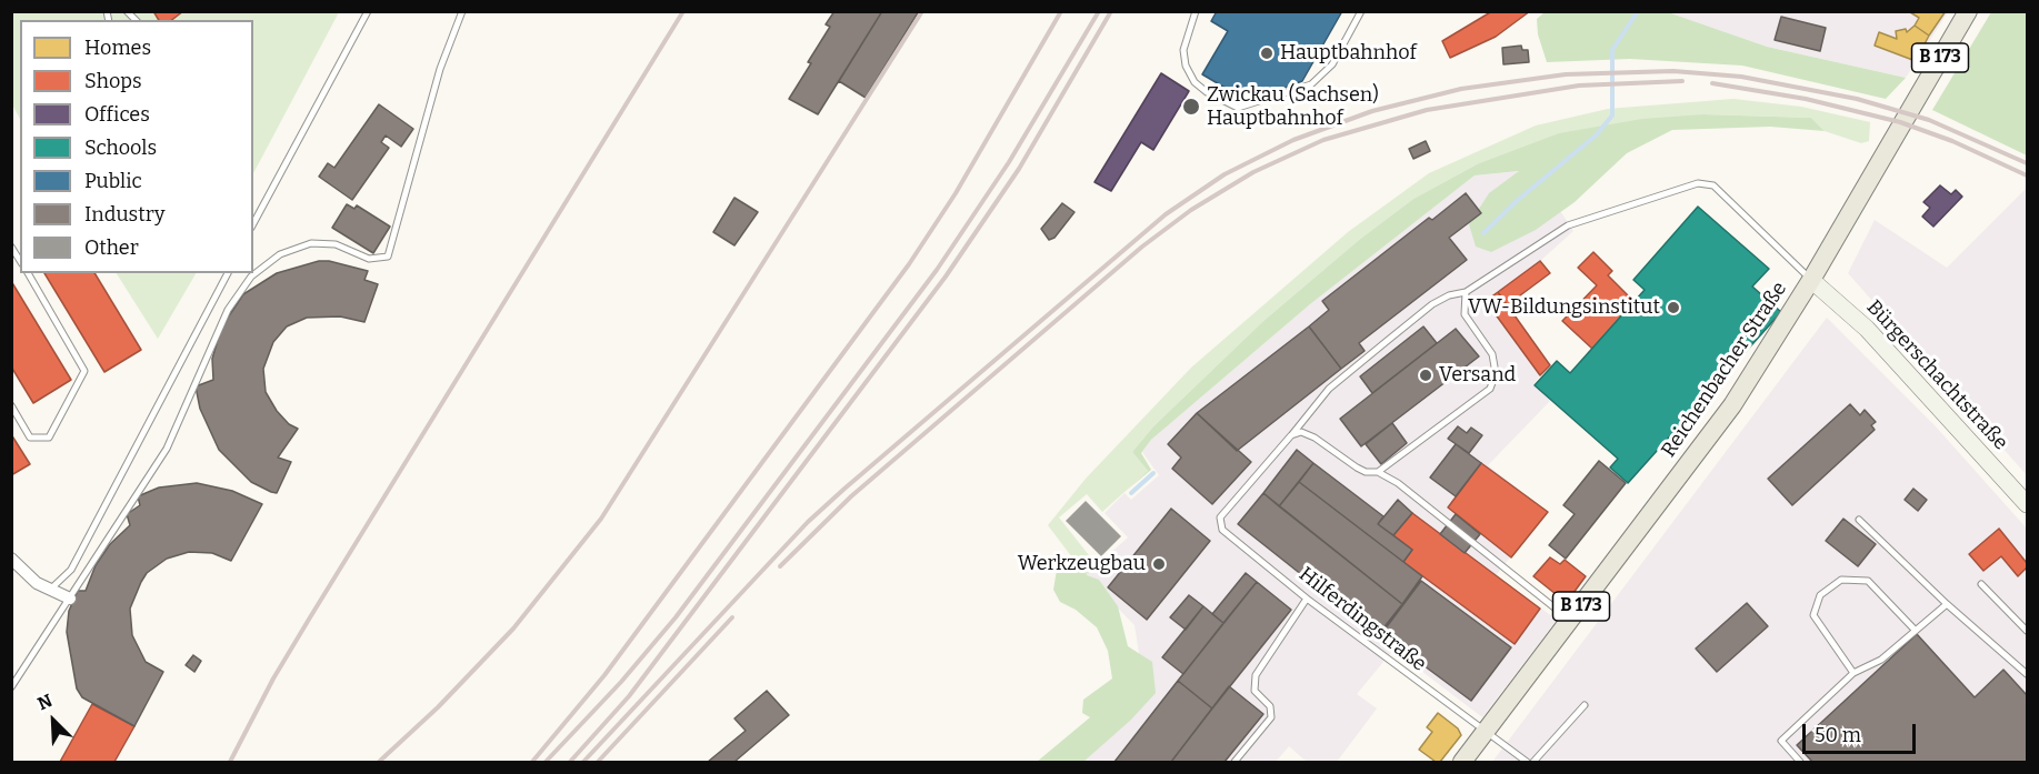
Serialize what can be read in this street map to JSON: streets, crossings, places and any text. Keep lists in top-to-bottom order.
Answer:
{
  "streets": {
    "main road": ["B 173", "Reichenbacher Straße", "Bürgerschachtstraße"],
    "lane": ["Hilferdingstraße"]
  },
  "crossings": [
    ["Reichenbacher Straße", "Bürgerschachtstraße"],
    ["Reichenbacher Straße", "Hilferdingstraße"]
  ],
  "places": [
    "Hauptbahnhof",
    "Zwickau (Sachsen) Hauptbahnhof",
    "VW-Bildungsinstitut",
    "Versand",
    "Werkzeugbau"
  ],
  "legend": [
    "Homes",
    "Shops",
    "Offices",
    "Schools",
    "Public",
    "Industry",
    "Other"
  ],
  "scale_bar": "50 m",
  "north": "top left"
}
